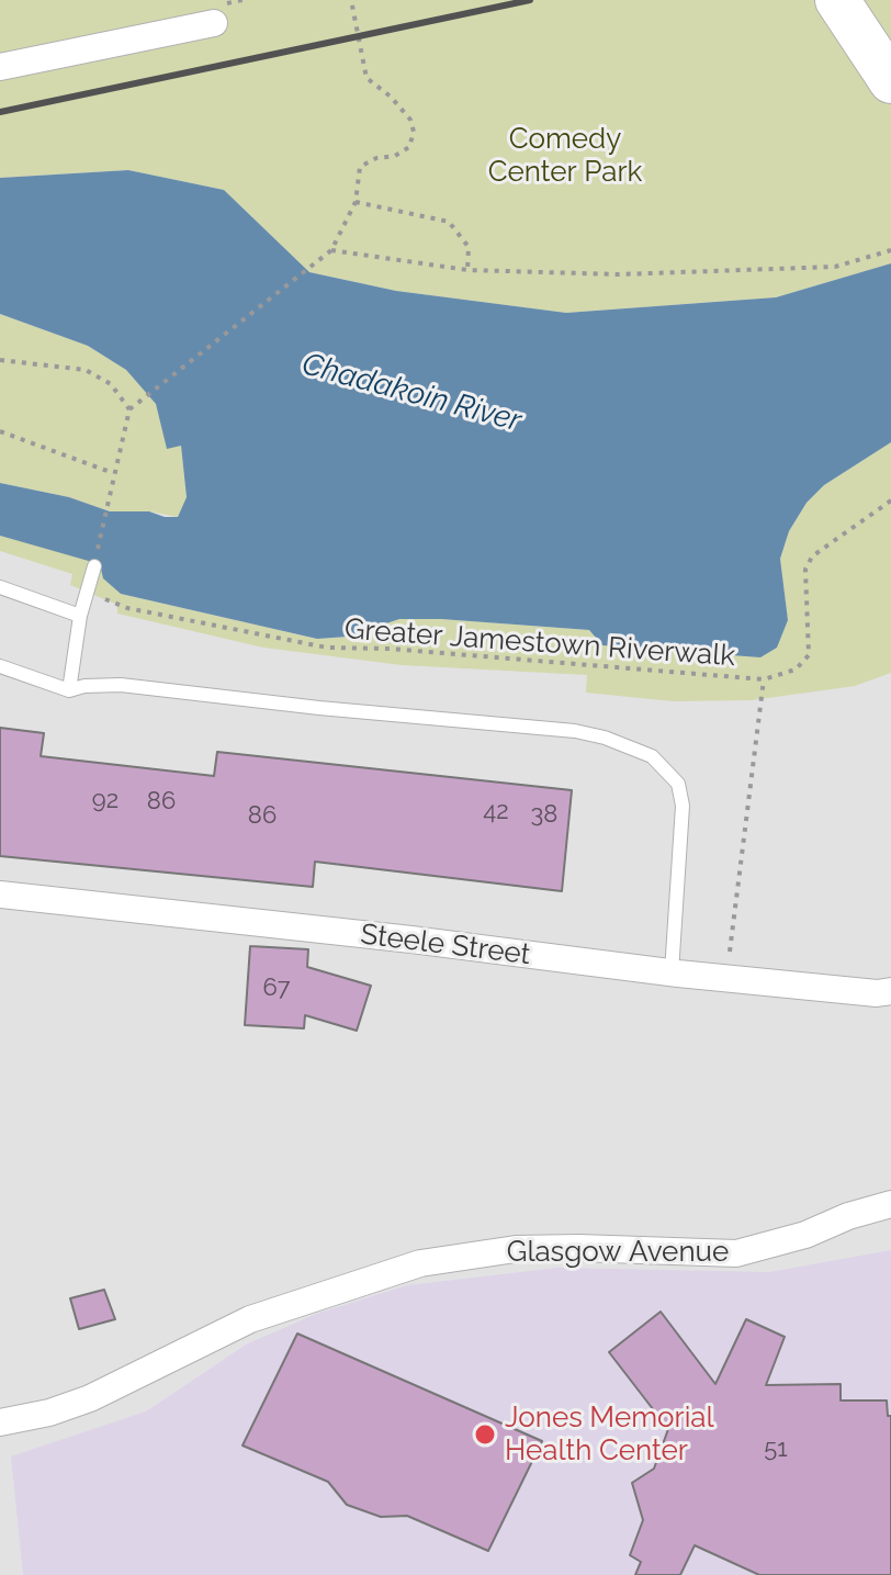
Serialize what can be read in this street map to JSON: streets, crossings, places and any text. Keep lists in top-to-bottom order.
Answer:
{
  "streets": {
    "street": ["Steele Street", "Glasgow Avenue"],
    "path": ["Greater Jamestown Riverwalk"]
  },
  "water": ["Chadakoin River"],
  "parks": ["Comedy Center Park"],
  "places": ["Jones Memorial Health Center"],
  "house_numbers": [
    "92",
    "86",
    "42",
    "38",
    "86",
    "67",
    "51"
  ]
}
